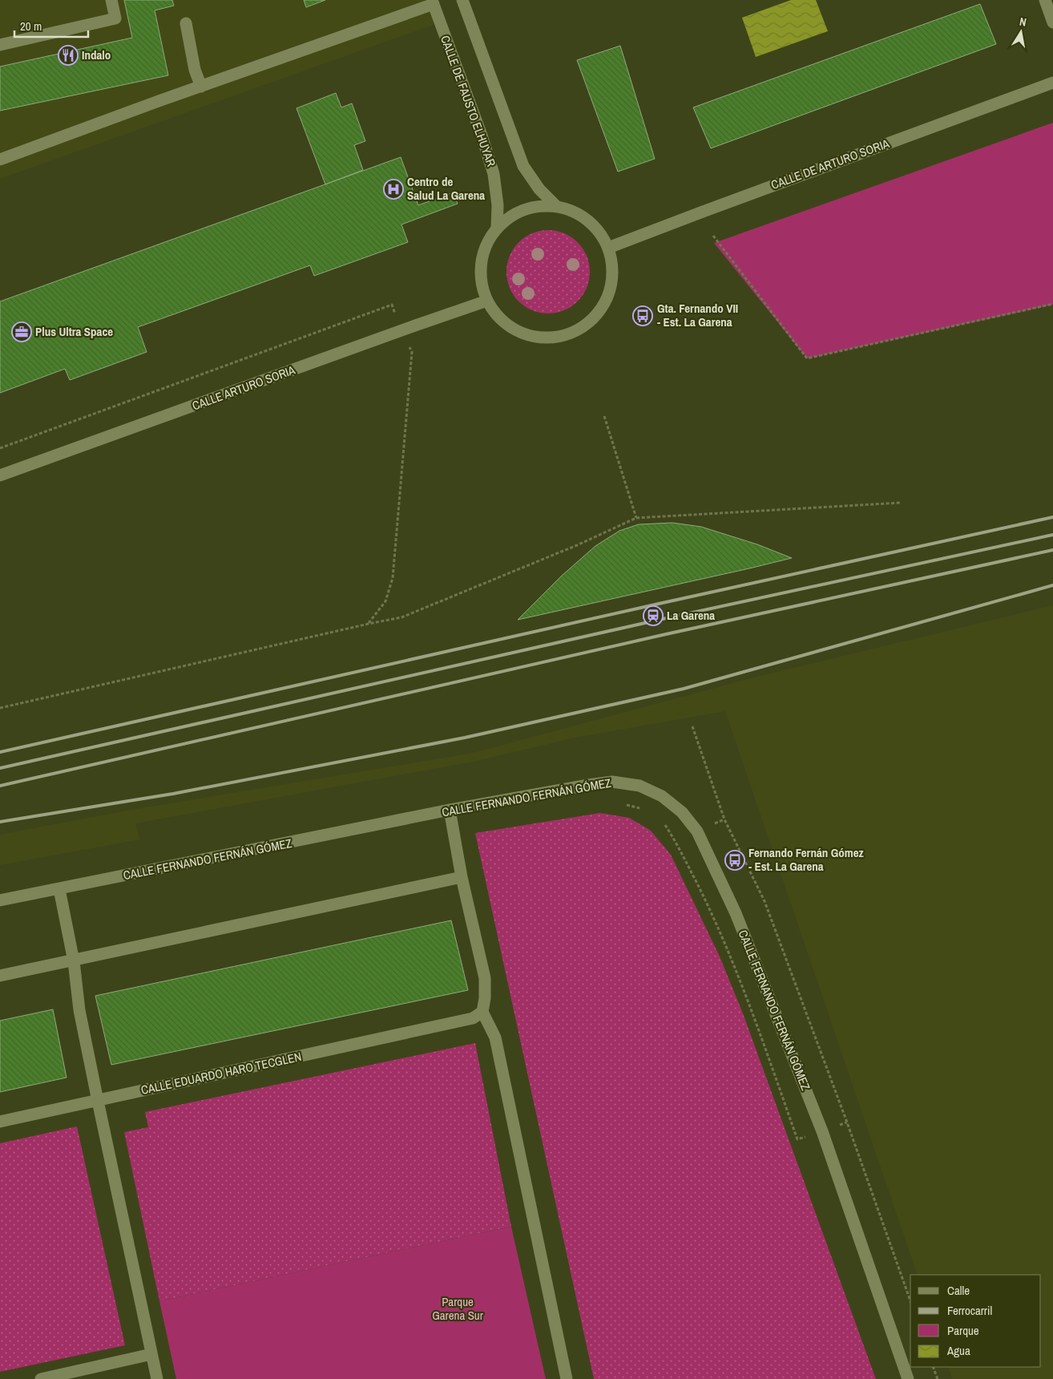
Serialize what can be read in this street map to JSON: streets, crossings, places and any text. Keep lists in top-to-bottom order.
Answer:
{
  "streets": {
    "street": [
      "CALLE DE FAUSTO ELHUYAR",
      "CALLE DE ARTURO SORIA",
      "CALLE ARTURO SORIA",
      "CALLE FERNANDO FERNÁN GÓMEZ",
      "CALLE EDUARDO HARO TECGLEN"
    ]
  },
  "crossings": [
    ["CALLE DE FAUSTO ELHUYAR", "CALLE DE ARTURO SORIA"],
    ["CALLE DE FAUSTO ELHUYAR", "CALLE ARTURO SORIA"],
    ["CALLE DE ARTURO SORIA", "CALLE ARTURO SORIA"]
  ],
  "parks": ["Parque Garena Sur"],
  "places": {
    "restaurant": ["Indalo"],
    "hospital": ["Centro de Salud La Garena"],
    "bus stop": ["Gta. Fernando VII - Est. La Garena", "Fernando Fernán Gómez - Est. La Garena"],
    "office": ["Plus Ultra Space"],
    "station": ["La Garena"]
  },
  "legend": [
    "Calle",
    "Ferrocarril",
    "Parque",
    "Agua"
  ],
  "scale_bar": "20 m",
  "north": "top"
}
